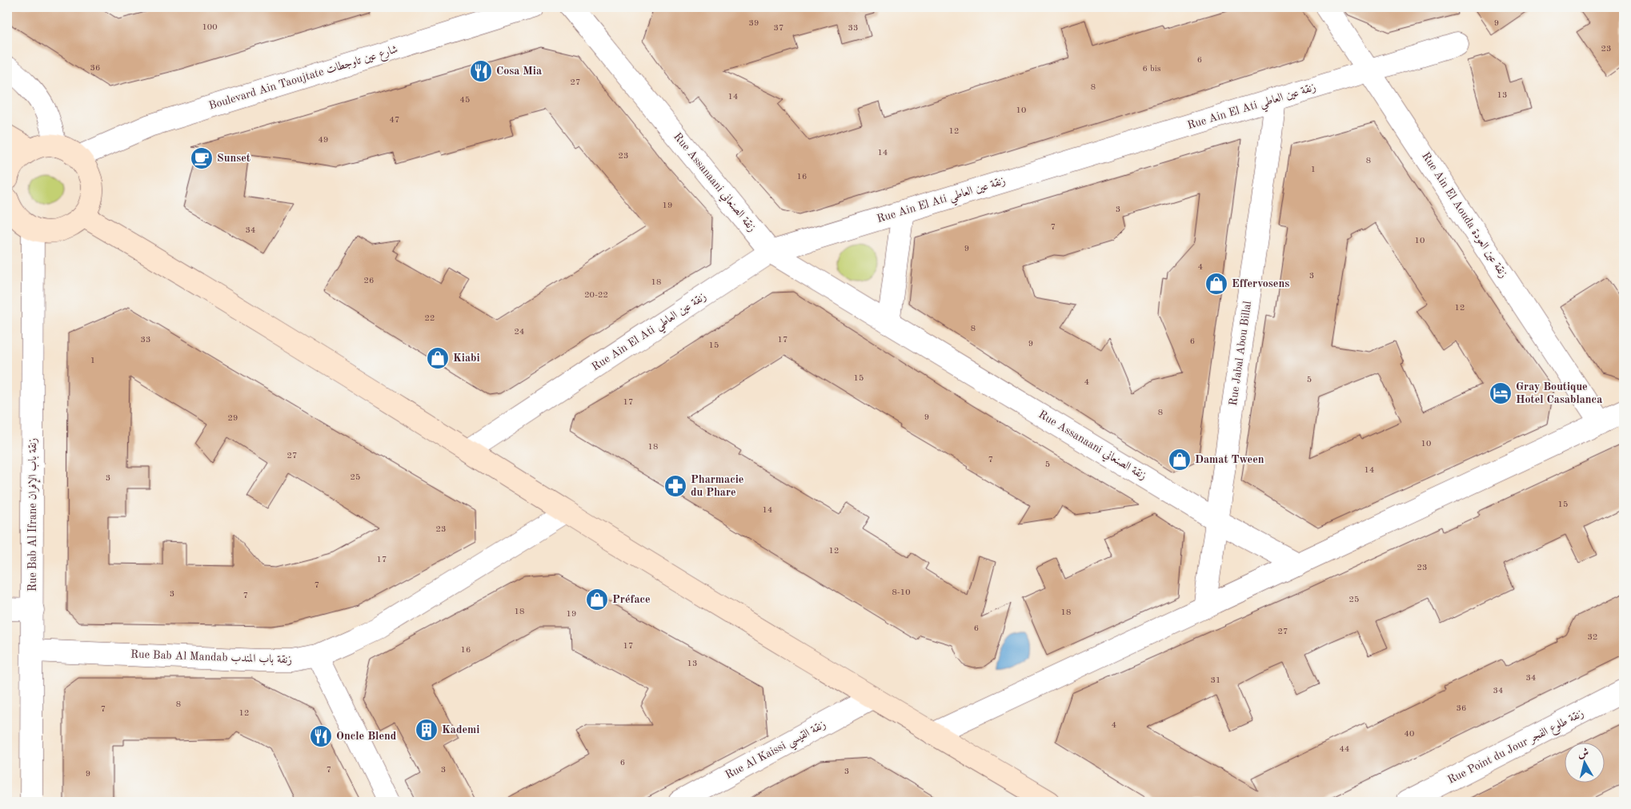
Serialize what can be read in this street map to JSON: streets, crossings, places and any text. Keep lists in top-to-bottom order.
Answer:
{
  "streets": {
    "street": [
      "Boulevard Ain Taoujtate شارع عين تاوجطات",
      "Rue Ain El Ati زنقة عين العاطي",
      "Rue Assanaani زنقة الصنعاني",
      "Rue Ain El Aouda زنقة عين العودة",
      "Rue Jabal Abou Billal",
      "Rue Bab Al Ifrane زنقة باب الإفران",
      "Rue Bab Al Mandab زنقة باب المندب",
      "Rue Point du Jour زنقة طلوع الفجر",
      "Rue Al Kaissi زنقة القيسي"
    ]
  },
  "crossings": [
    ["Rue Ain El Ati زنقة عين العاطي", "Rue Assanaani زنقة الصنعاني"],
    ["Rue Ain El Ati زنقة عين العاطي", "Rue Ain El Aouda زنقة عين العودة"],
    ["Rue Ain El Ati زنقة عين العاطي", "Rue Jabal Abou Billal"],
    ["Rue Assanaani زنقة الصنعاني", "Rue Jabal Abou Billal"],
    ["Rue Bab Al Ifrane زنقة باب الإفران", "Rue Bab Al Mandab زنقة باب المندب"]
  ],
  "places": {
    "restaurant": ["Cosa Mia", "Oncle Blend"],
    "cafe": ["Sunset"],
    "shop": [
      "Effervosens",
      "Kiabi",
      "Damat Tween",
      "Préface"
    ],
    "hotel": ["Gray Boutique Hotel Casablanca"],
    "pharmacy": ["Pharmacie du Phare"],
    "building": ["Kademi"]
  },
  "house_numbers": [
    "39",
    "9",
    "100",
    "37",
    "33",
    "23",
    "6",
    "36",
    "6 bis",
    "27",
    "8",
    "13",
    "14",
    "45",
    "10",
    "47",
    "12",
    "49",
    "14",
    "23",
    "8",
    "1",
    "16",
    "19",
    "3",
    "7",
    "34",
    "10",
    "9",
    "4",
    "3",
    "26",
    "18",
    "20-22",
    "12",
    "22",
    "8",
    "24",
    "33",
    "17",
    "6",
    "9",
    "15",
    "1",
    "15",
    "5",
    "4",
    "17",
    "8",
    "9",
    "29",
    "10",
    "18",
    "27",
    "7",
    "5",
    "14",
    "25",
    "3",
    "15",
    "14",
    "23",
    "12",
    "17",
    "23",
    "7",
    "8-10",
    "3",
    "7",
    "25",
    "18",
    "18",
    "19",
    "6",
    "27",
    "32",
    "17",
    "16",
    "13",
    "34",
    "31",
    "34",
    "8",
    "36",
    "7",
    "12",
    "4",
    "40",
    "44",
    "6",
    "7",
    "3",
    "3",
    "9"
  ],
  "north": "top"
}
